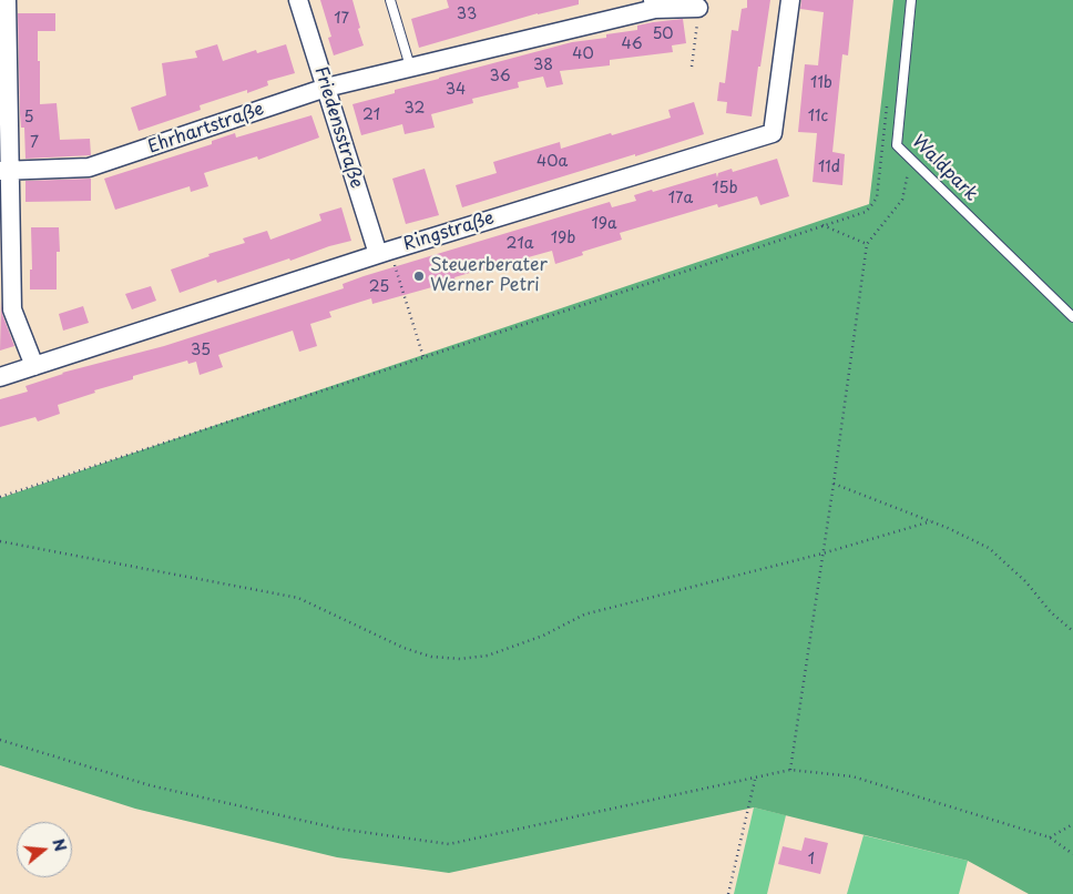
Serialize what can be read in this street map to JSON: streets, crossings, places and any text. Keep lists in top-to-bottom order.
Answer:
{
  "streets": {
    "street": ["Friedensstraße", "Ehrhartstraße", "Ringstraße"],
    "lane": ["Waldpark"]
  },
  "crossings": [
    ["Friedensstraße", "Ehrhartstraße"],
    ["Friedensstraße", "Ringstraße"]
  ],
  "places": ["Steuerberater Werner Petri"],
  "house_numbers": [
    "33",
    "17",
    "50",
    "46",
    "40",
    "38",
    "36",
    "11b",
    "34",
    "32",
    "21",
    "11c",
    "5",
    "7",
    "40a",
    "11d",
    "15b",
    "17a",
    "19a",
    "19b",
    "21a",
    "25",
    "35",
    "1"
  ],
  "north": "right"
}
